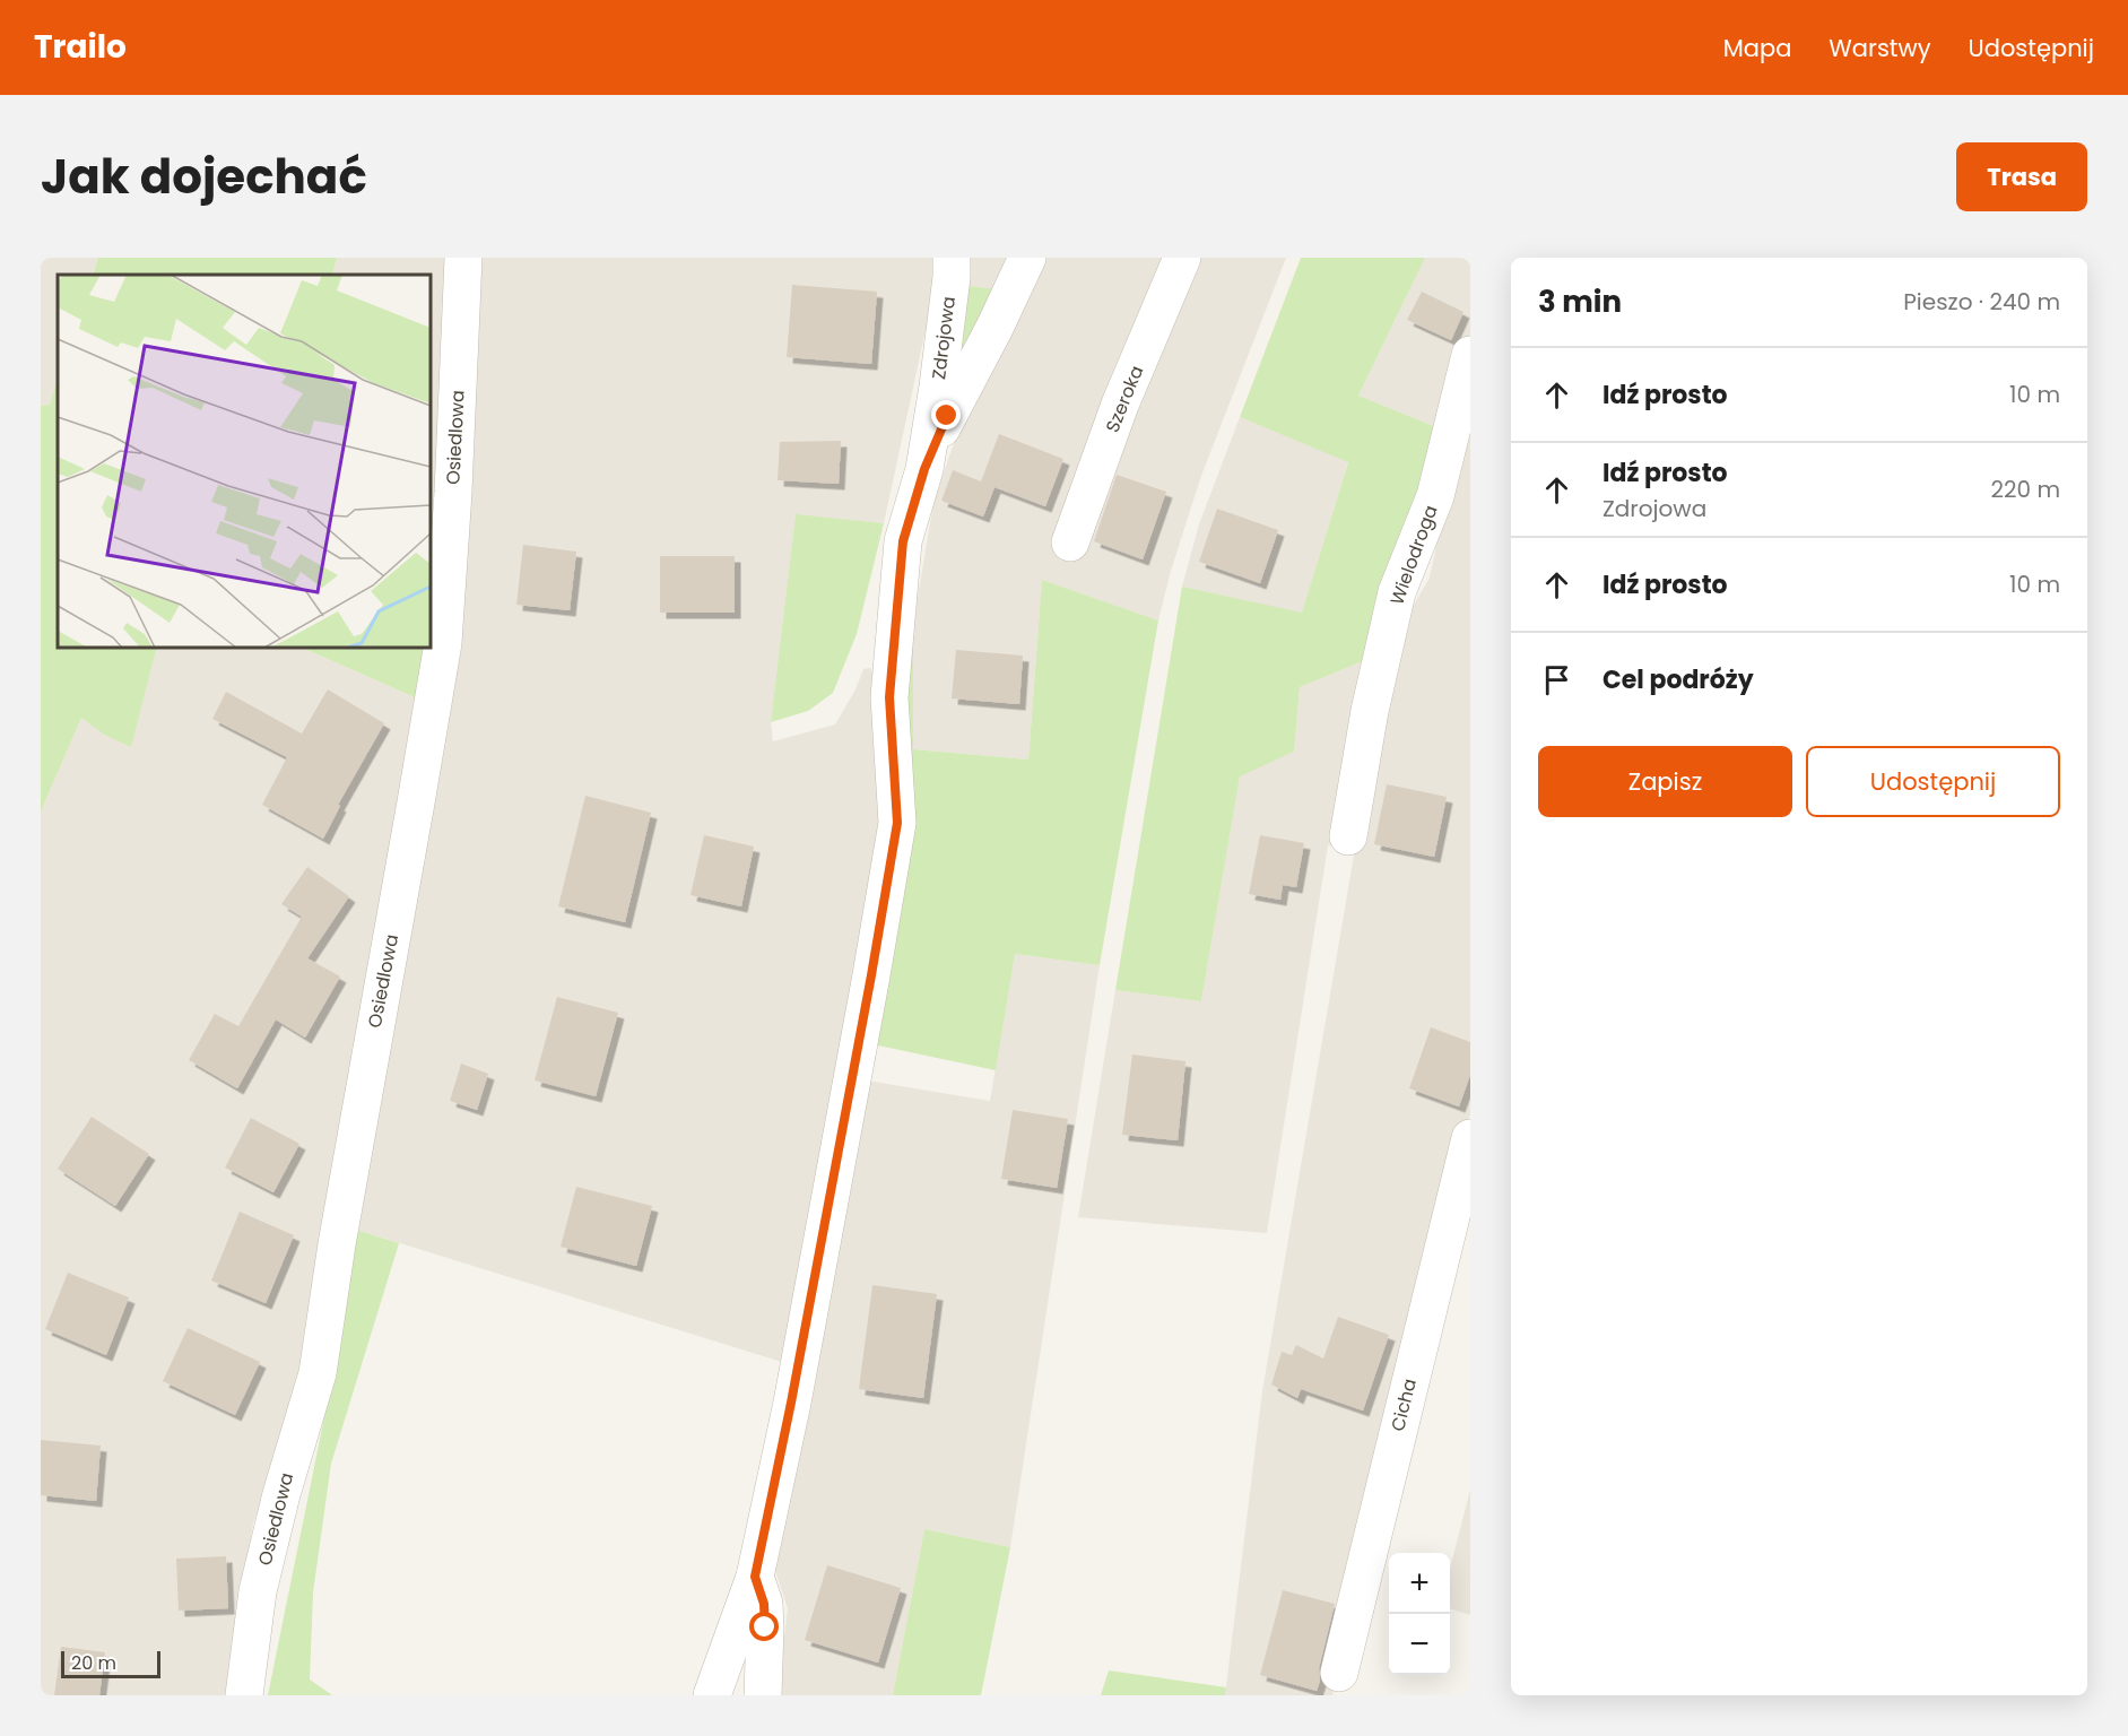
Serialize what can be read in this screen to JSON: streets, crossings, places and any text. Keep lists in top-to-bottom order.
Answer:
{
  "streets": {
    "street": [
      "Zdrojowa",
      "Szeroka",
      "Osiedlowa",
      "Wielodroga",
      "Cicha"
    ]
  },
  "scale_bar": "20 m",
  "page": {
    "header": "Trailo",
    "nav": ["Mapa", "Warstwy", "Udostępnij"],
    "title": "Jak dojechać",
    "buttons": [
      "Trasa",
      ["Zapisz", "Udostępnij"]
    ],
    "heading": ["3 min", "Pieszo · 240 m"],
    "list": [
      ["Idź prosto", "10 m"],
      ["Idź prosto", "Zdrojowa", "220 m"],
      ["Idź prosto", "10 m"],
      "Cel podróży"
    ],
    "map_buttons": ["+", "−"],
    "scale": "20 m"
  }
}
